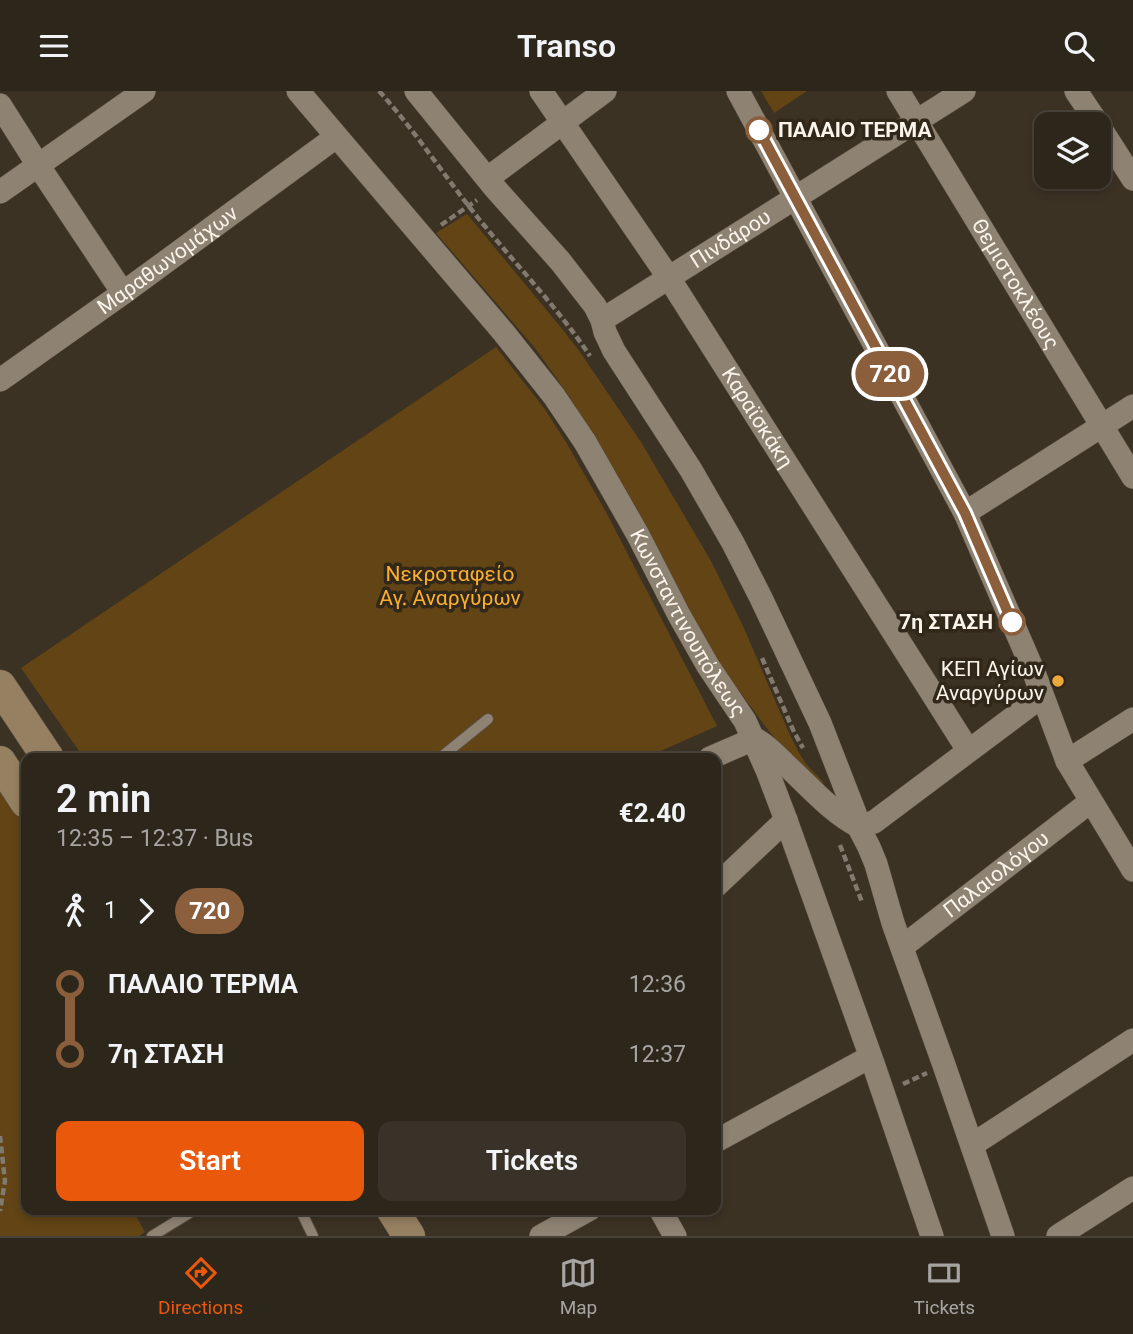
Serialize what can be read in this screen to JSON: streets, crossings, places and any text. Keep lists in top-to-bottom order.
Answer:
{
  "streets": {
    "street": [
      "Πινδάρου",
      "Μαραθωνομάχων",
      "Θεμιστοκλέους",
      "Καραϊσκάκη",
      "Κωνσταντινουπόλεως",
      "Παλαιολόγου"
    ]
  },
  "crossings": [
    ["Πινδάρου", "Θεμιστοκλέους"],
    ["Πινδάρου", "Καραϊσκάκη"],
    ["Μαραθωνομάχων", "Κωνσταντινουπόλεως"]
  ],
  "parks": ["Νεκροταφείο Αγ. Αναργύρων"],
  "places": ["ΠΑΛΑΙΟ ΤΕΡΜΑ", "7η ΣΤΑΣΗ", "ΚΕΠ Αγίων Αναργύρων"],
  "lines": ["bus line 720"],
  "page": {
    "header": "Transo",
    "on_map": "720",
    "heading": ["2 min", "12:35 – 12:37 · Bus", "€2.40"],
    "legs": ["1", "720"],
    "list": [
      {
        "name": "ΠΑΛΑΙΟ ΤΕΡΜΑ",
        "value": "12:36"
      },
      {
        "name": "7η ΣΤΑΣΗ",
        "value": "12:37"
      }
    ],
    "buttons": ["Start", "Tickets"],
    "tabs": ["Directions", "Map", "Tickets"]
  }
}
